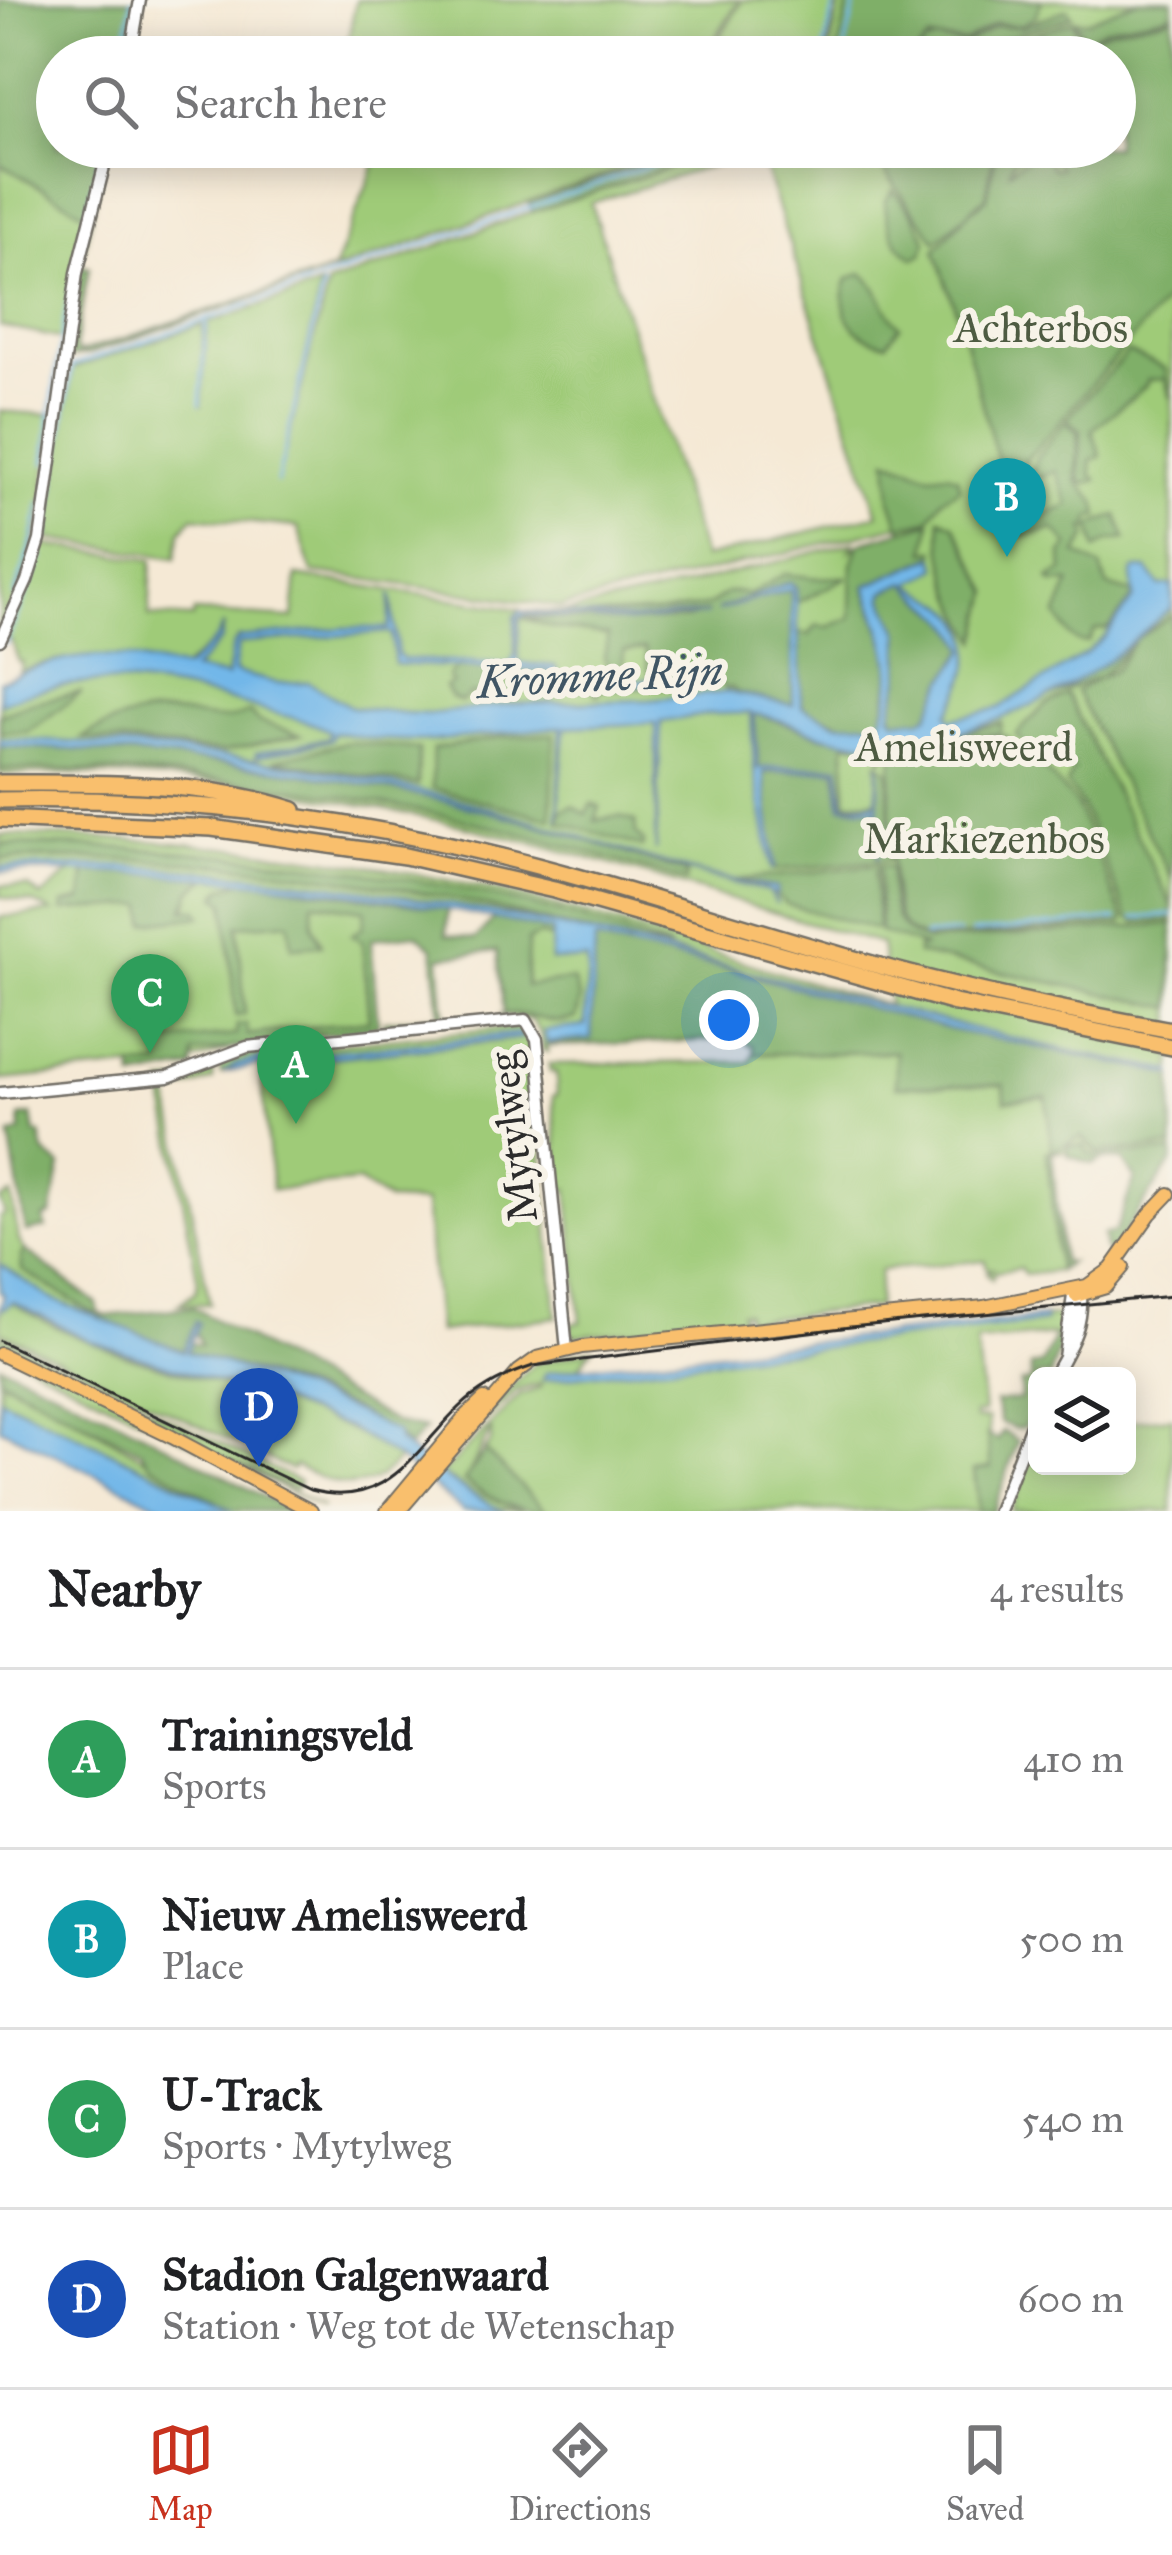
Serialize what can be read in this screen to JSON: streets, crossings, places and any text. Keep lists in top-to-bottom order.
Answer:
{
  "streets": {
    "street": ["Mytylweg"]
  },
  "water": ["Kromme Rijn"],
  "parks": ["Achterbos", "Amelisweerd", "Markiezenbos"],
  "page": {
    "search": "Search here",
    "pins": [
      "B",
      "C",
      "A",
      "D"
    ],
    "heading": ["Nearby", "4 results"],
    "list": [
      {
        "mark": "A",
        "name": "Trainingsveld",
        "note": "Sports",
        "value": "410 m"
      },
      {
        "mark": "B",
        "name": "Nieuw Amelisweerd",
        "note": "Place",
        "value": "500 m"
      },
      {
        "mark": "C",
        "name": "U-Track",
        "note": "Sports · Mytylweg",
        "value": "540 m"
      },
      {
        "mark": "D",
        "name": "Stadion Galgenwaard",
        "note": "Station · Weg tot de Wetenschap",
        "value": "600 m"
      }
    ],
    "nav": ["Map", "Directions", "Saved"]
  }
}
